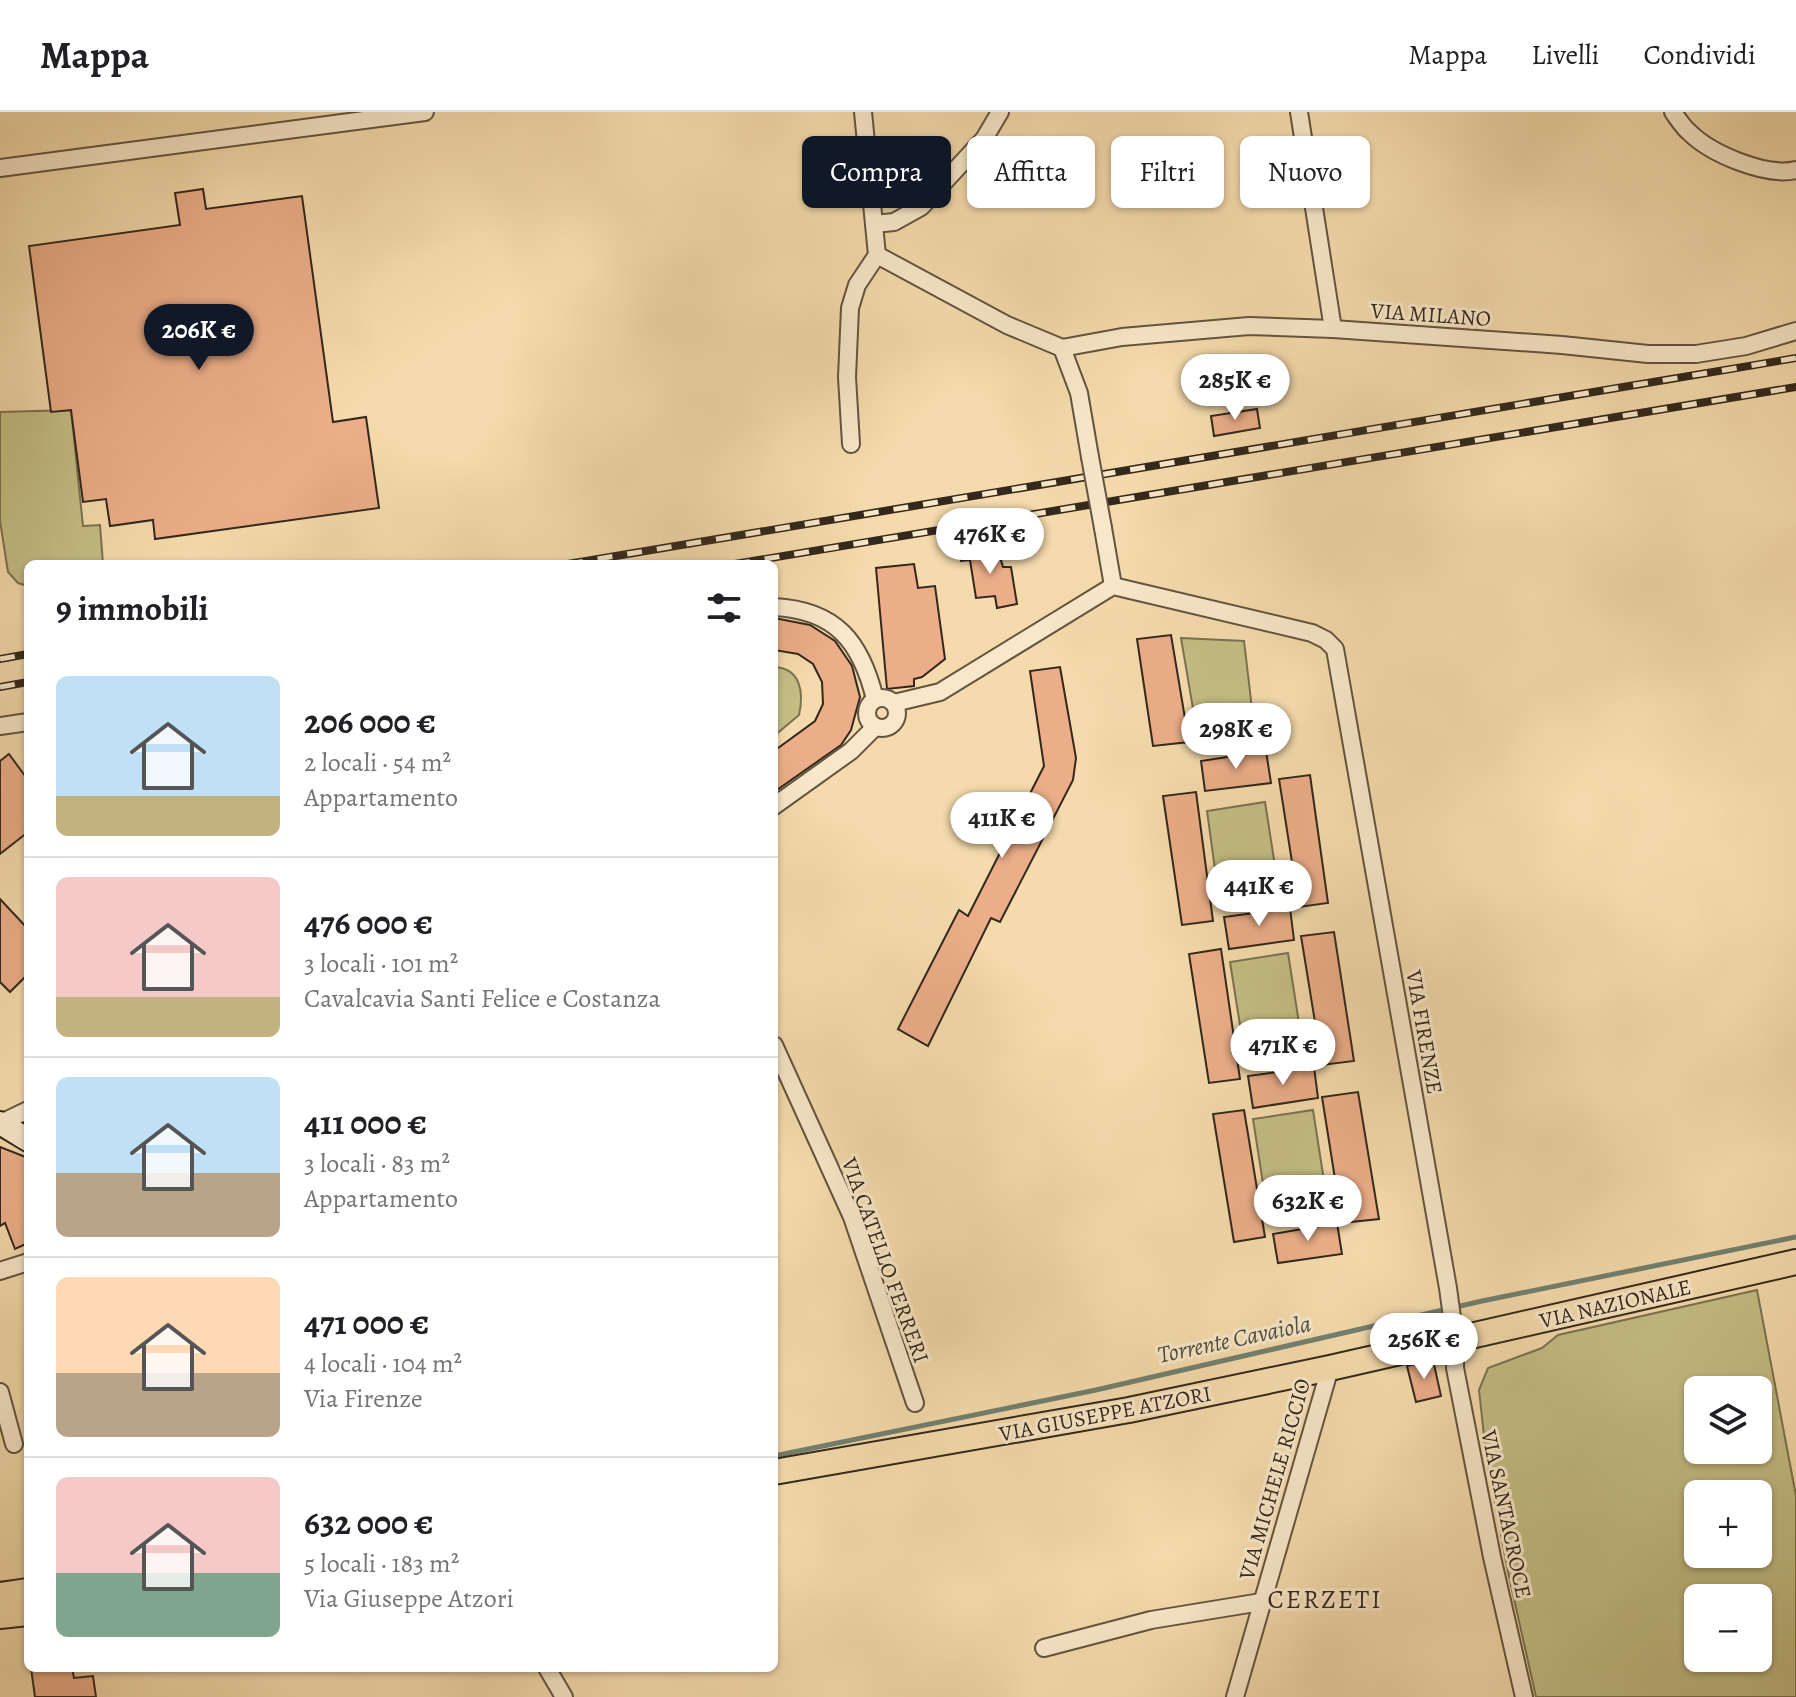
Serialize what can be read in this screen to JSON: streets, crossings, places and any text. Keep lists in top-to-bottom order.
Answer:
{
  "streets": {
    "main road": ["VIA NAZIONALE", "VIA GIUSEPPE ATZORI"],
    "street": [
      "VIA MILANO",
      "VIA FIRENZE",
      "VIA CATELLO FERRERI",
      "VIA MICHELE RICCIO",
      "VIA SANTACROCE"
    ]
  },
  "crossings": [
    ["VIA FIRENZE", "VIA NAZIONALE"],
    ["VIA FIRENZE", "VIA GIUSEPPE ATZORI"],
    ["VIA FIRENZE", "VIA SANTACROCE"],
    ["VIA NAZIONALE", "VIA GIUSEPPE ATZORI"],
    ["VIA NAZIONALE", "VIA SANTACROCE"],
    ["VIA GIUSEPPE ATZORI", "VIA MICHELE RICCIO"],
    ["VIA GIUSEPPE ATZORI", "VIA SANTACROCE"]
  ],
  "districts": ["CERZETI"],
  "water": ["Torrente Cavaiola"],
  "page": {
    "header": "Mappa",
    "nav": ["Mappa", "Livelli", "Condividi"],
    "chip": [
      "Compra",
      "Affitta",
      "Filtri",
      "Nuovo"
    ],
    "price": [
      "206K €",
      "285K €",
      "476K €",
      "298K €",
      "411K €",
      "441K €",
      "471K €",
      "632K €",
      "256K €"
    ],
    "heading": "9 immobili",
    "list": [
      {
        "name": "206 000 €",
        "note": "2 locali · 54 m² · Appartamento"
      },
      {
        "name": "476 000 €",
        "note": "3 locali · 101 m² · Cavalcavia Santi Felice e Costanza"
      },
      {
        "name": "411 000 €",
        "note": "3 locali · 83 m² · Appartamento"
      },
      {
        "name": "471 000 €",
        "note": "4 locali · 104 m² · Via Firenze"
      },
      {
        "name": "632 000 €",
        "note": "5 locali · 183 m² · Via Giuseppe Atzori"
      }
    ],
    "map_buttons": ["+", "−"]
  }
}
